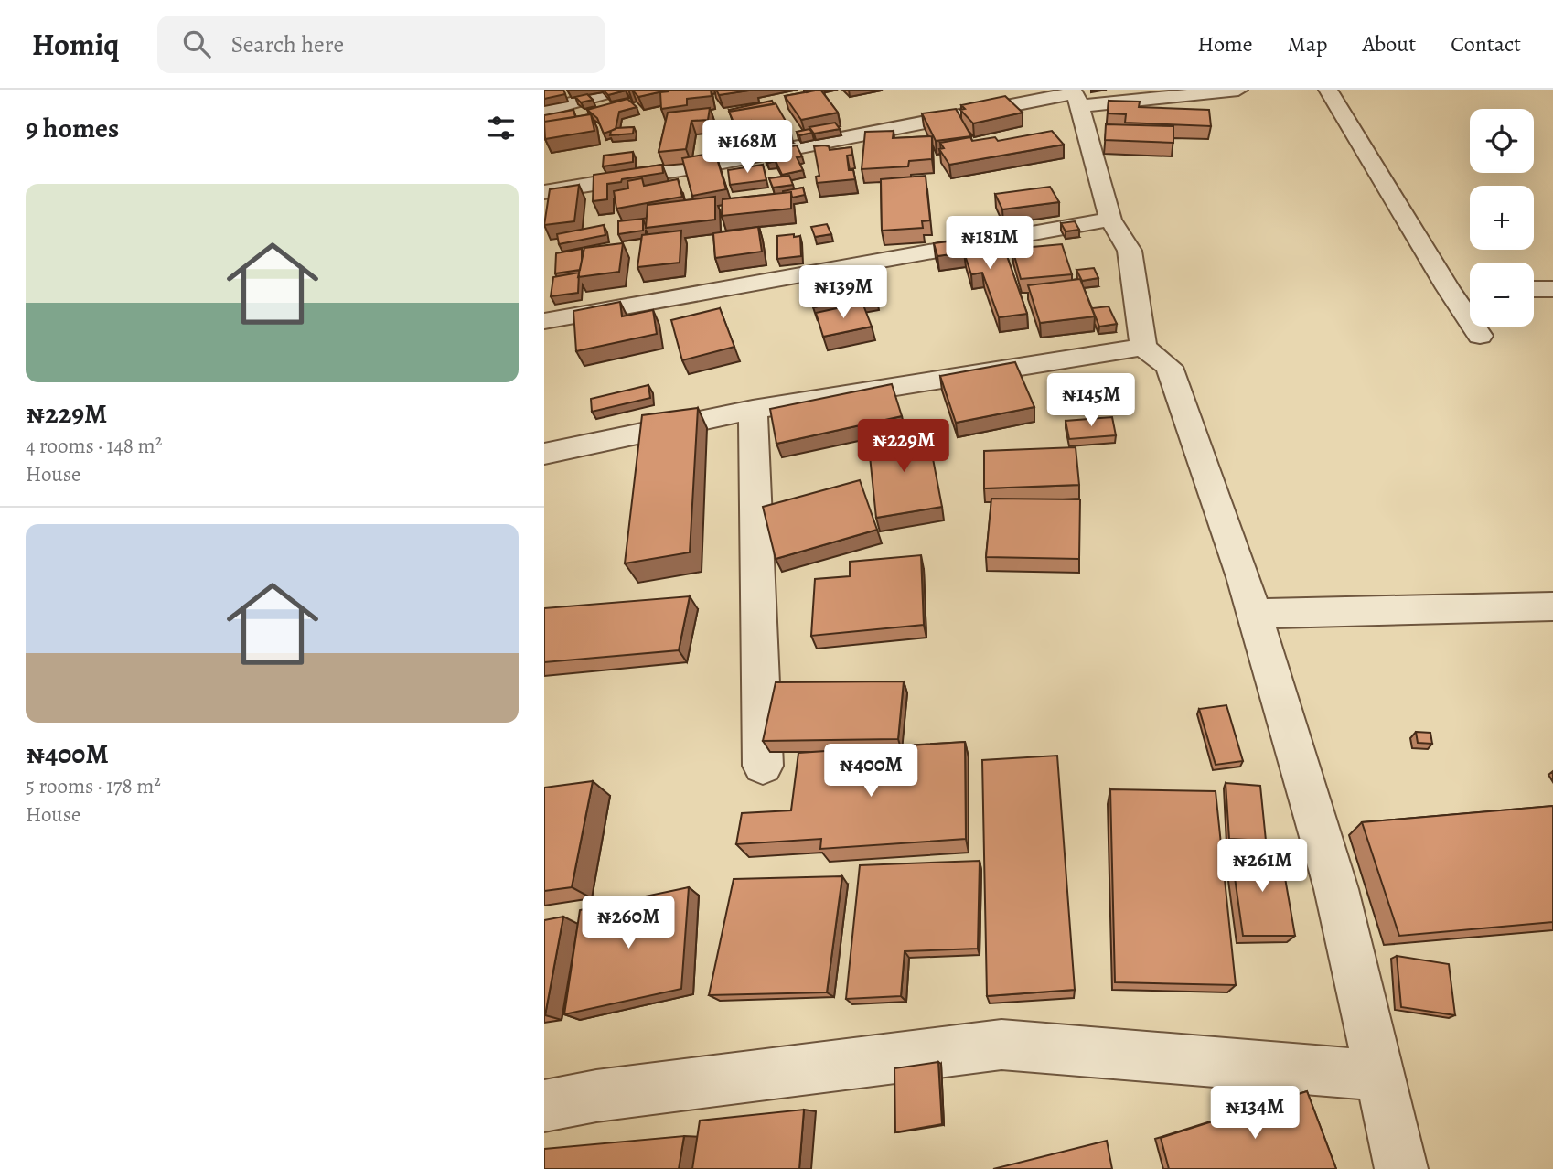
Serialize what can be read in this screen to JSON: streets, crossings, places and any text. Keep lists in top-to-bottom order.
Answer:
{
  "page": {
    "header": "Homiq",
    "search": "Search here",
    "nav": [
      "Home",
      "Map",
      "About",
      "Contact"
    ],
    "heading": "9 homes",
    "map_buttons": ["+", "−"],
    "price": [
      "₦168M",
      "₦181M",
      "₦139M",
      "₦145M",
      "₦229M",
      "₦400M",
      "₦261M",
      "₦260M",
      "₦134M"
    ],
    "list": [
      {
        "name": "₦229M",
        "note": "4 rooms · 148 m² · House"
      },
      {
        "name": "₦400M",
        "note": "5 rooms · 178 m² · House"
      }
    ]
  }
}
